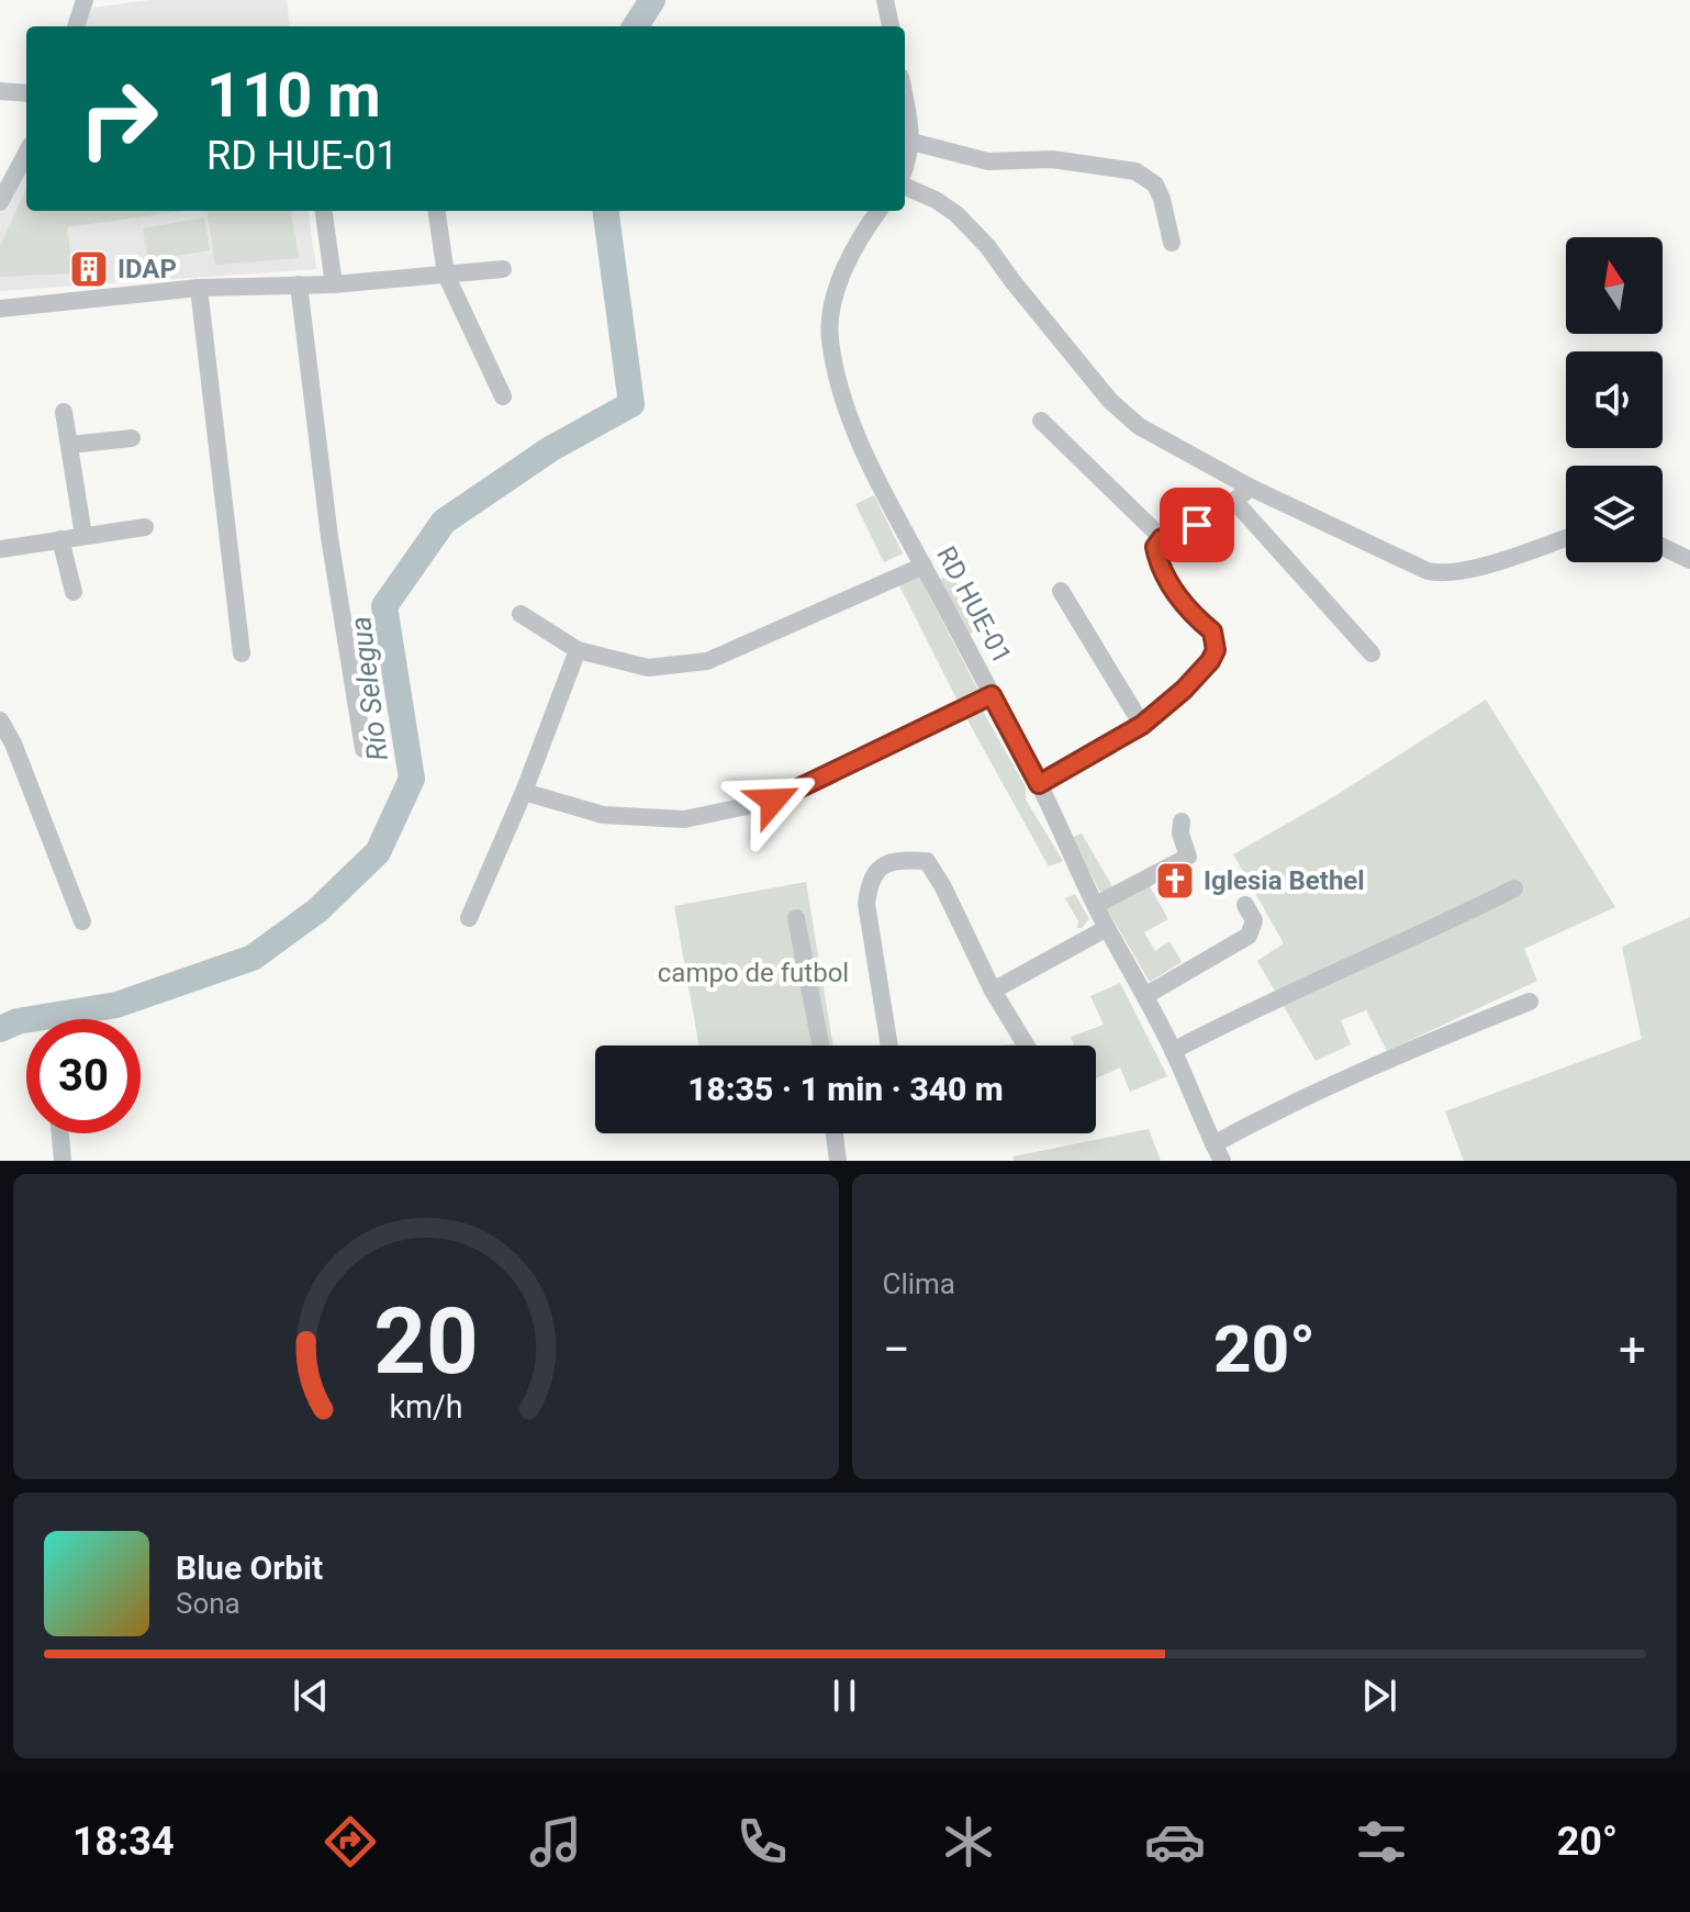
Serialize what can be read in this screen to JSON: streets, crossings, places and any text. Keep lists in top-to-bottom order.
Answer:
{
  "streets": {
    "street": ["RD HUE-01"]
  },
  "water": ["Río Selegua"],
  "parks": ["campo de futbol"],
  "places": {
    "building": ["IDAP"],
    "church": ["Iglesia Bethel"]
  },
  "north": "top",
  "page": {
    "turn": ["110 m", "RD HUE-01"],
    "limit": "30",
    "trip": "18:35 · 1 min · 340 m",
    "tile": "Clima",
    "heat": ["−", "20°", "+"],
    "song": ["Blue Orbit", "Sona"],
    "tabs": ["18:34", "20°"],
    "gauge": ["20", "km/h"]
  }
}
